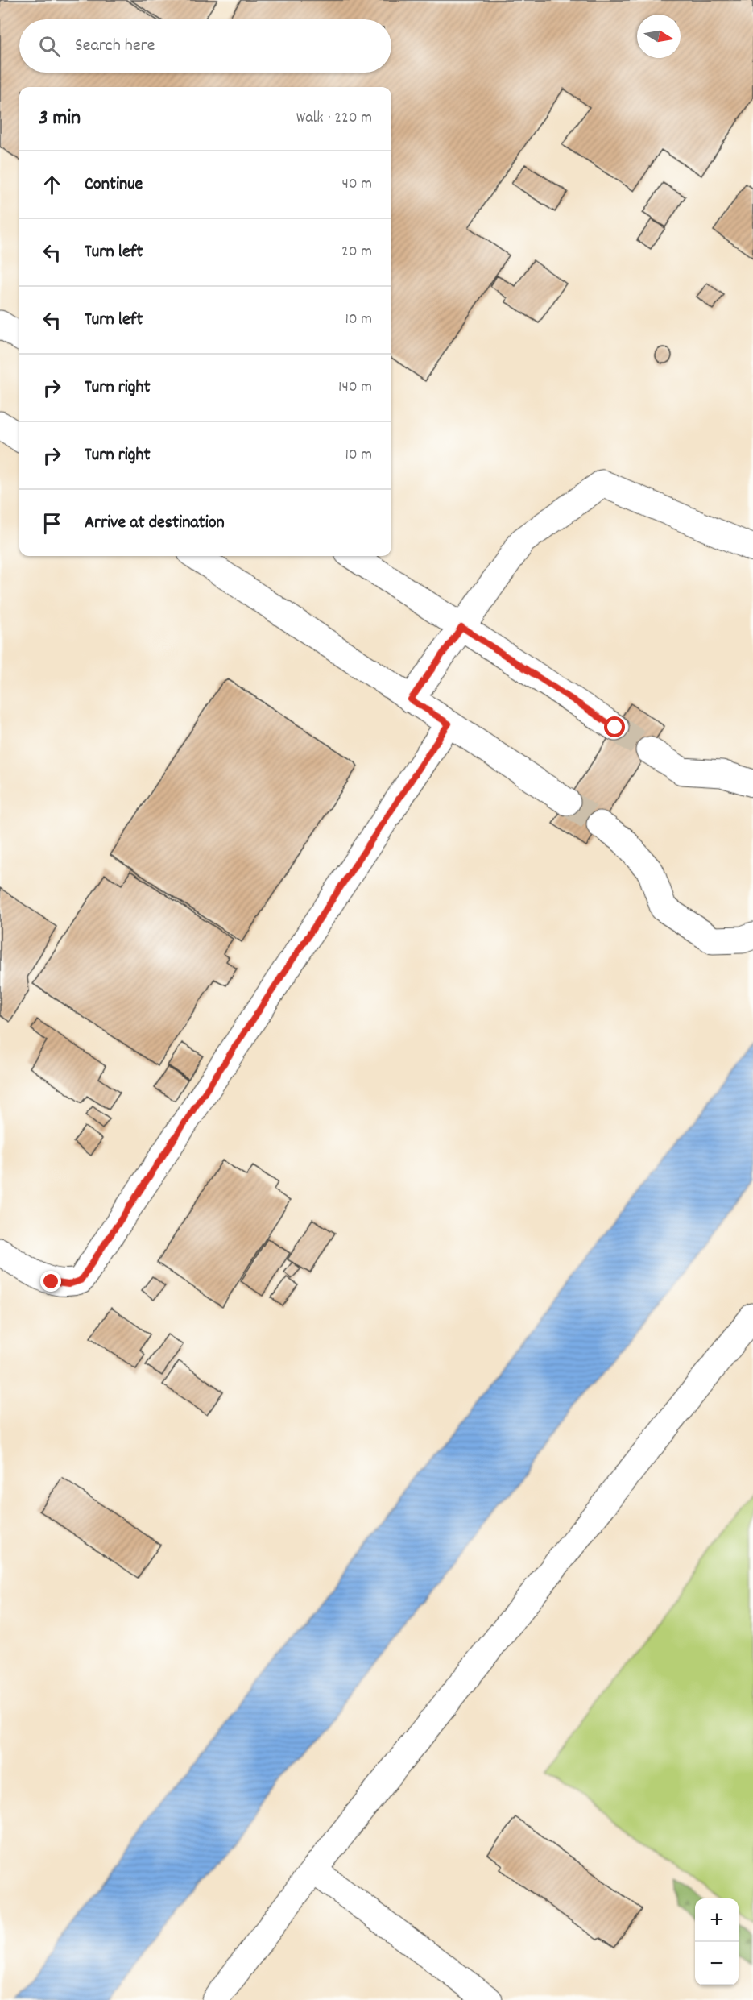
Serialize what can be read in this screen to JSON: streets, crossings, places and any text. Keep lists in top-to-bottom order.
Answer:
{
  "north": "right",
  "page": {
    "search": "Search here",
    "heading": ["3 min", "Walk · 220 m"],
    "list": [
      ["Continue", "40 m"],
      ["Turn left", "20 m"],
      ["Turn left", "10 m"],
      ["Turn right", "140 m"],
      ["Turn right", "10 m"],
      "Arrive at destination"
    ],
    "map_buttons": ["+", "−"]
  }
}
